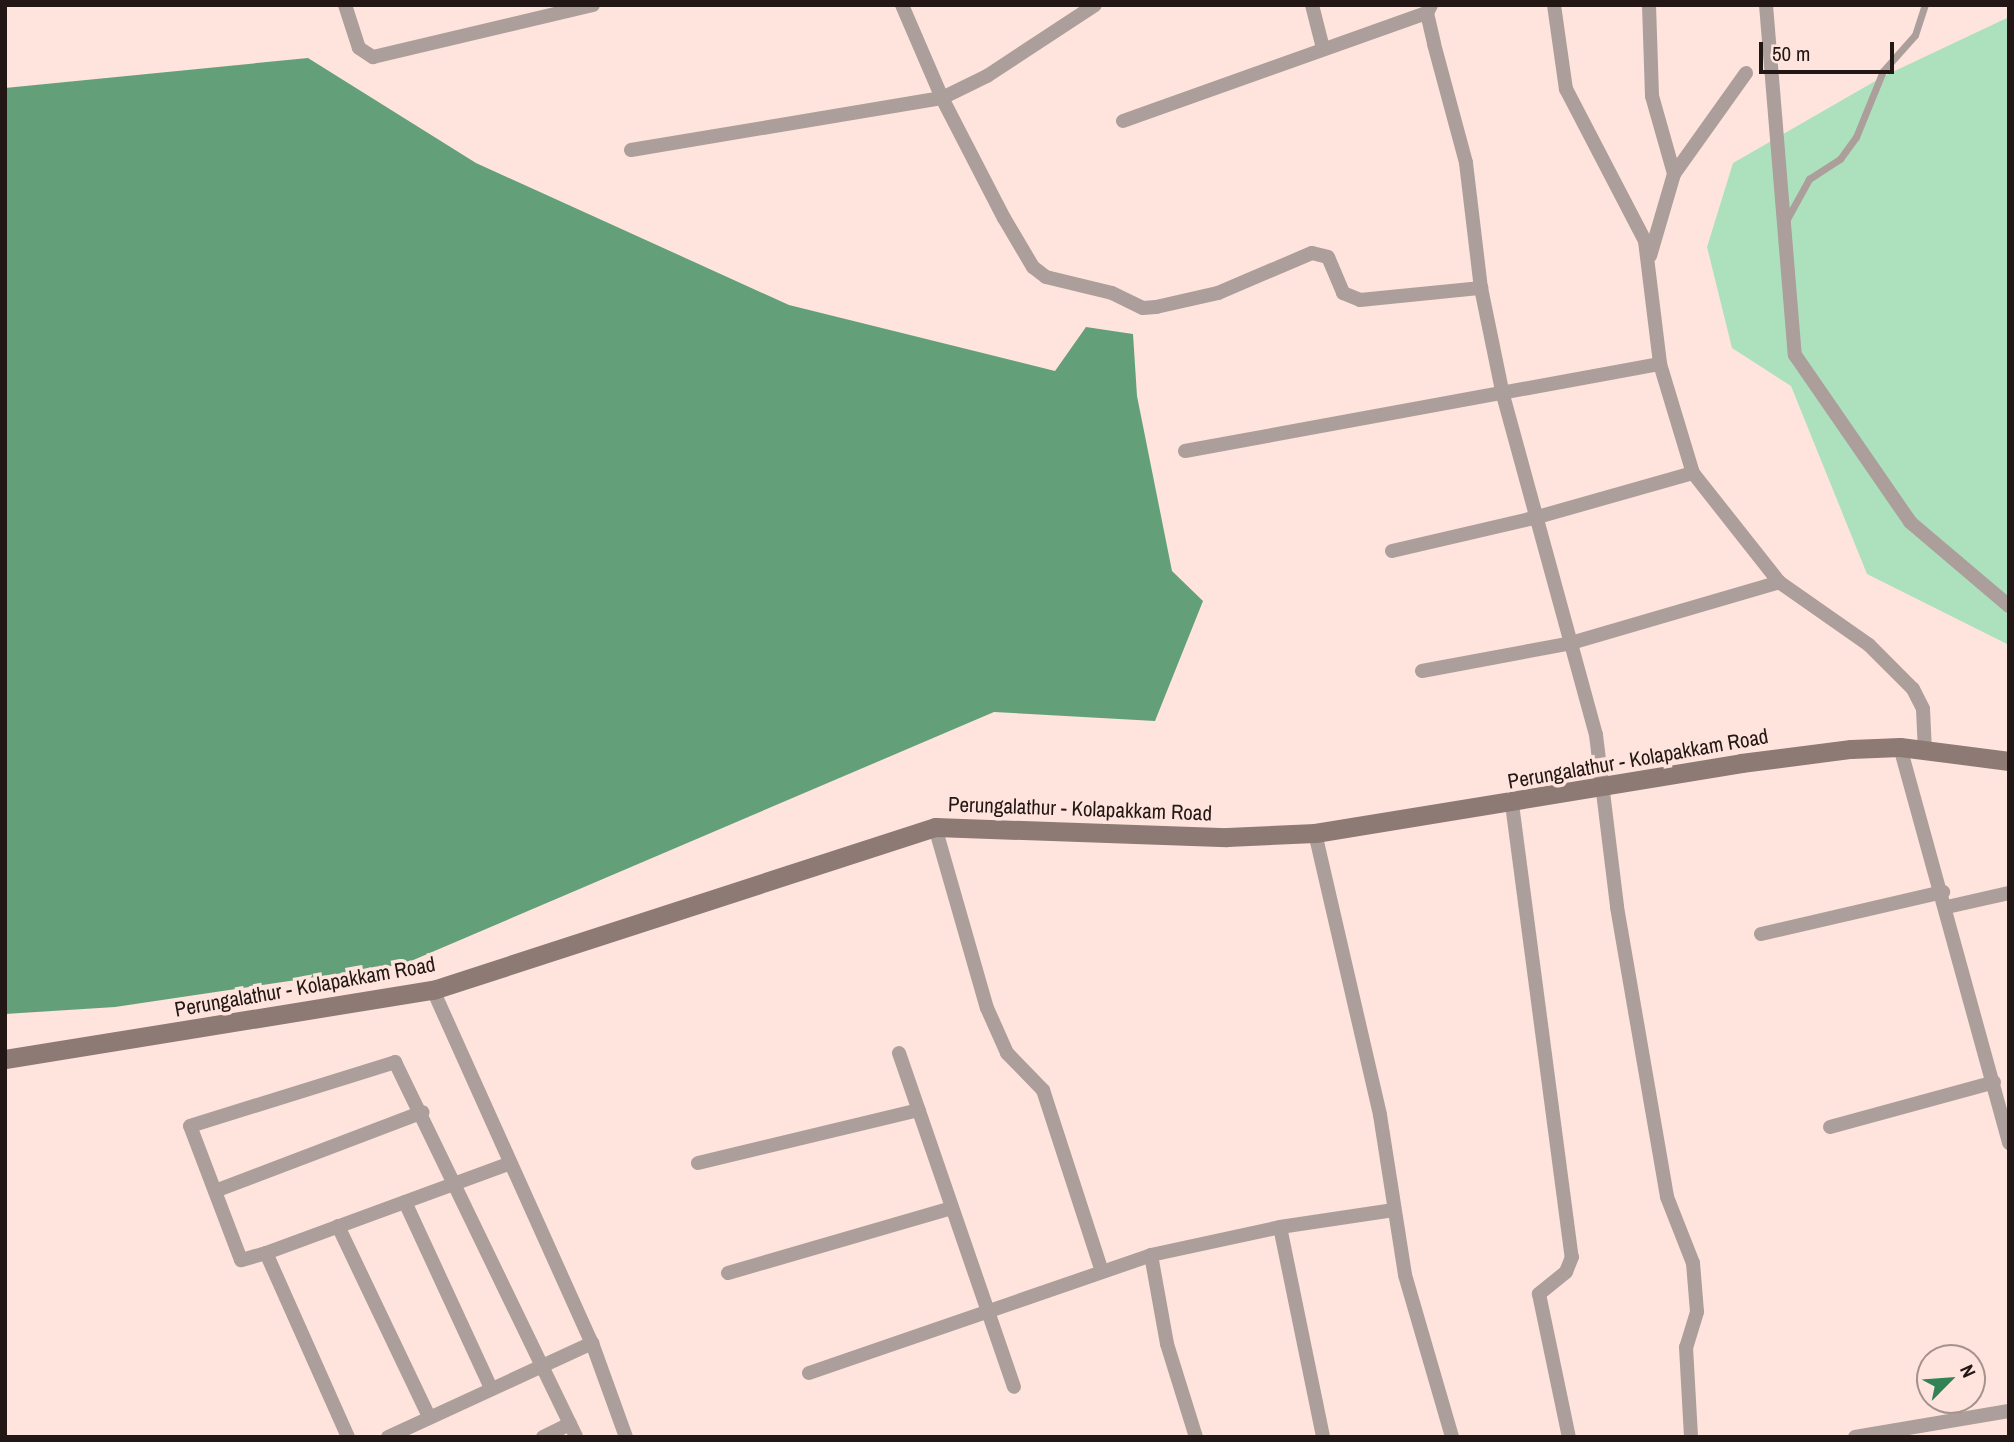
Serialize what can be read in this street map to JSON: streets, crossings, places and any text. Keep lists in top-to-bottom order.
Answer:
{
  "streets": {
    "main road": ["Perungalathur - Kolapakkam Road"]
  },
  "scale_bar": "50 m",
  "north": "top right"
}
